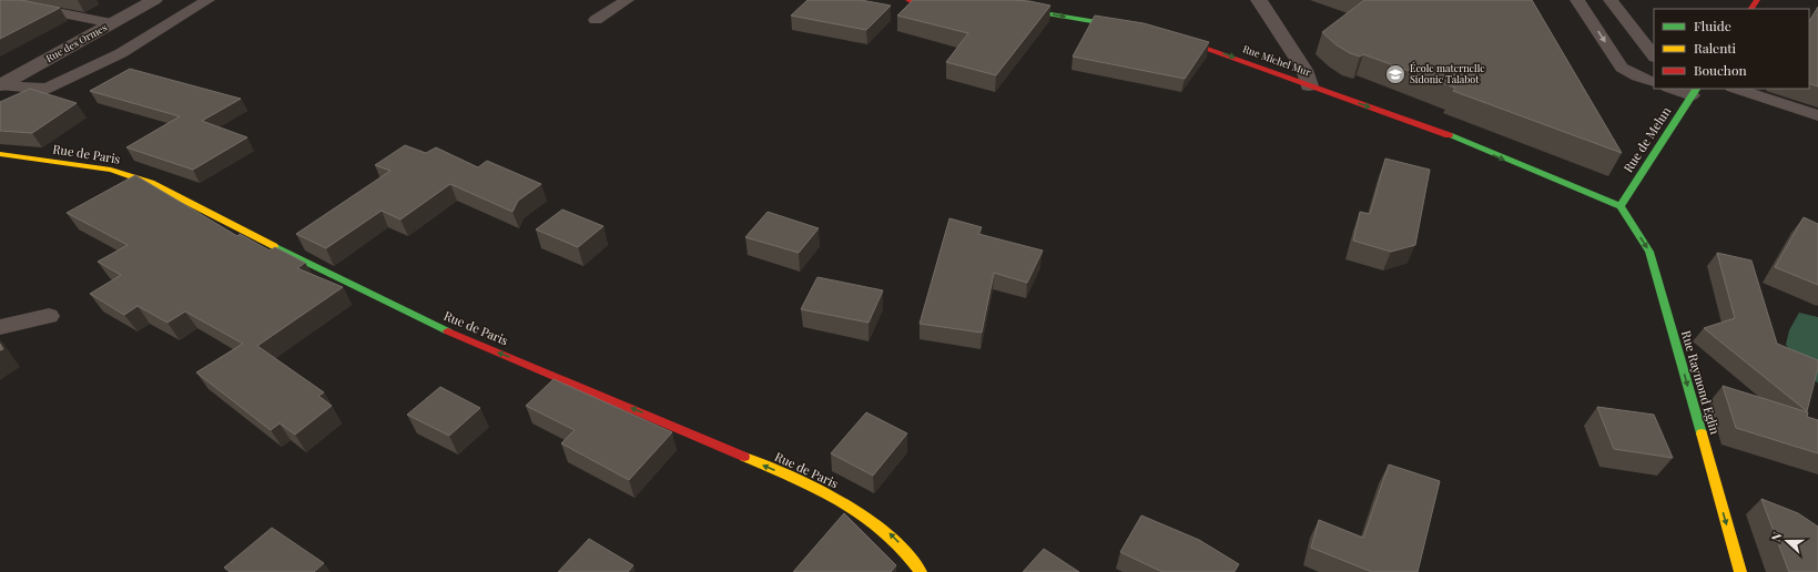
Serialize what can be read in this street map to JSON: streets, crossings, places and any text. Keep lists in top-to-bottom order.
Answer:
{
  "streets": {
    "street": [
      "Rue des Ormes",
      "Rue Michel Mur",
      "Rue de Melun",
      "Rue de Paris",
      "Rue Raymond Eglin"
    ]
  },
  "crossings": [
    ["Rue Michel Mur", "Rue de Melun"],
    ["Rue Michel Mur", "Rue Raymond Eglin"],
    ["Rue de Melun", "Rue Raymond Eglin"]
  ],
  "one_way": ["Rue Michel Mur", "Rue de Paris", "Rue Raymond Eglin"],
  "places": {
    "school or university": ["École maternelle Sidonie Talabot"]
  },
  "legend": ["Fluide", "Ralenti", "Bouchon"],
  "north": "left"
}
